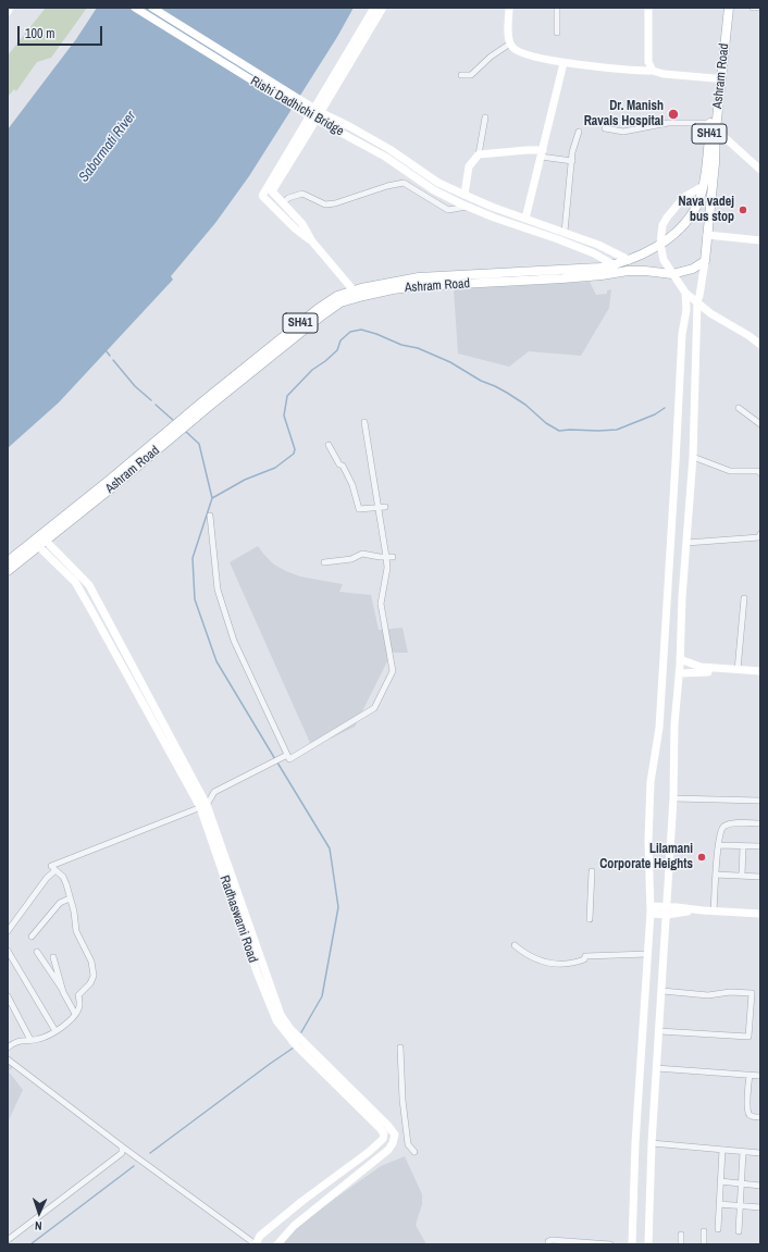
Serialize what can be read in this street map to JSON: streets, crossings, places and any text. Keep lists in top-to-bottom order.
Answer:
{
  "streets": {
    "main road": [
      "Ashram Road",
      "Rishi Dadhichi Bridge",
      "SH41",
      "Radhaswami Road"
    ]
  },
  "crossings": [
    ["Ashram Road", "Rishi Dadhichi Bridge"],
    ["Ashram Road", "Radhaswami Road"]
  ],
  "water": ["Sabarmati River"],
  "places": ["Dr. Manish Ravals Hospital", "Nava vadej bus stop", "Lilamani Corporate Heights"],
  "scale_bar": "100 m",
  "north": "bottom"
}
